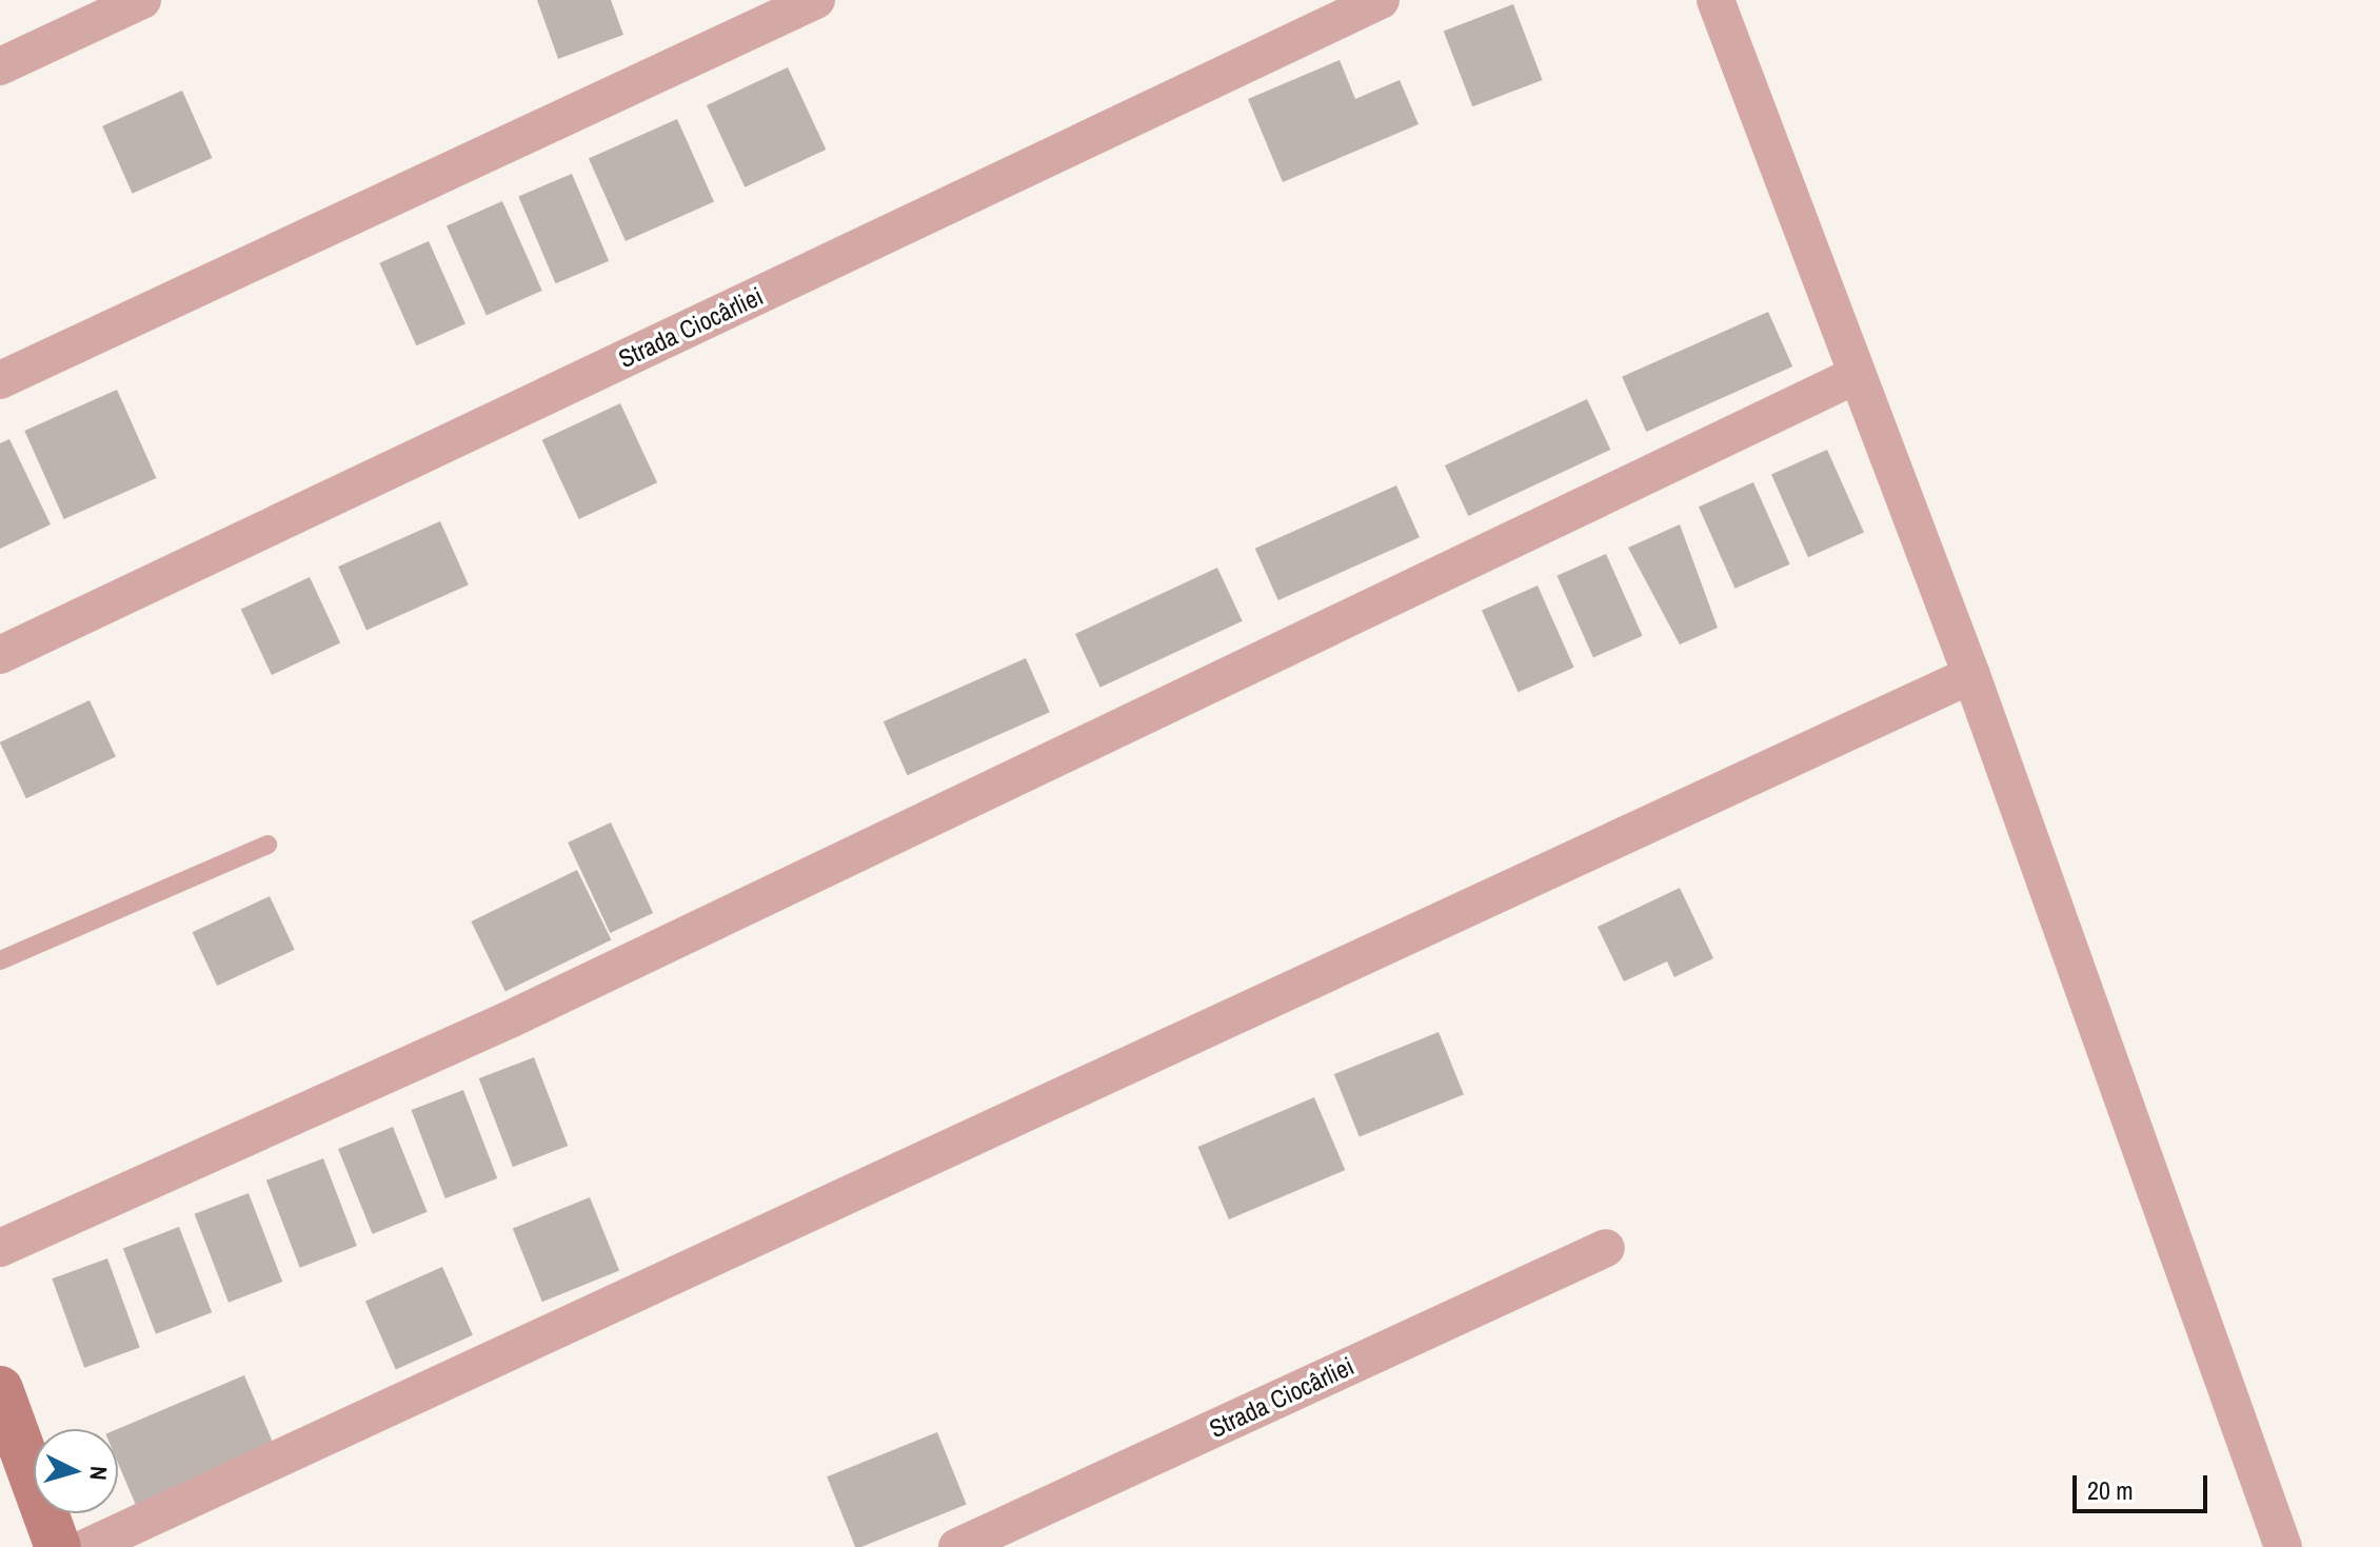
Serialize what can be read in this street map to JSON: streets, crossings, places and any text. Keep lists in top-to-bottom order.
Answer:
{
  "streets": {
    "street": ["Strada Ciocârliei"]
  },
  "scale_bar": "20 m",
  "north": "right"
}
